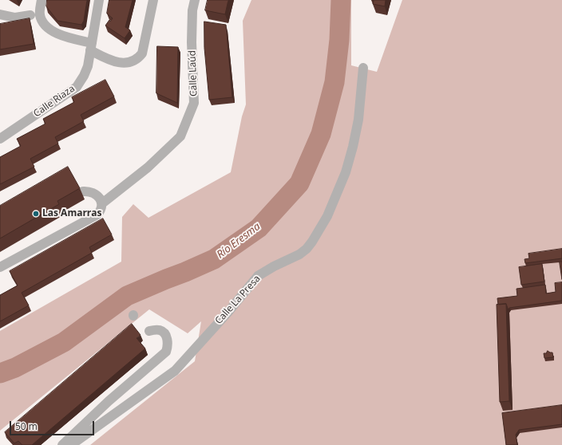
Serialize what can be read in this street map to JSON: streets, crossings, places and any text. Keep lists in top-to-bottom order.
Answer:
{
  "streets": {
    "street": ["Calle Laúd", "Calle Riaza", "Calle La Presa"]
  },
  "water": ["Río Eresma"],
  "places": ["Las Amarras"],
  "scale_bar": "50 m"
}
